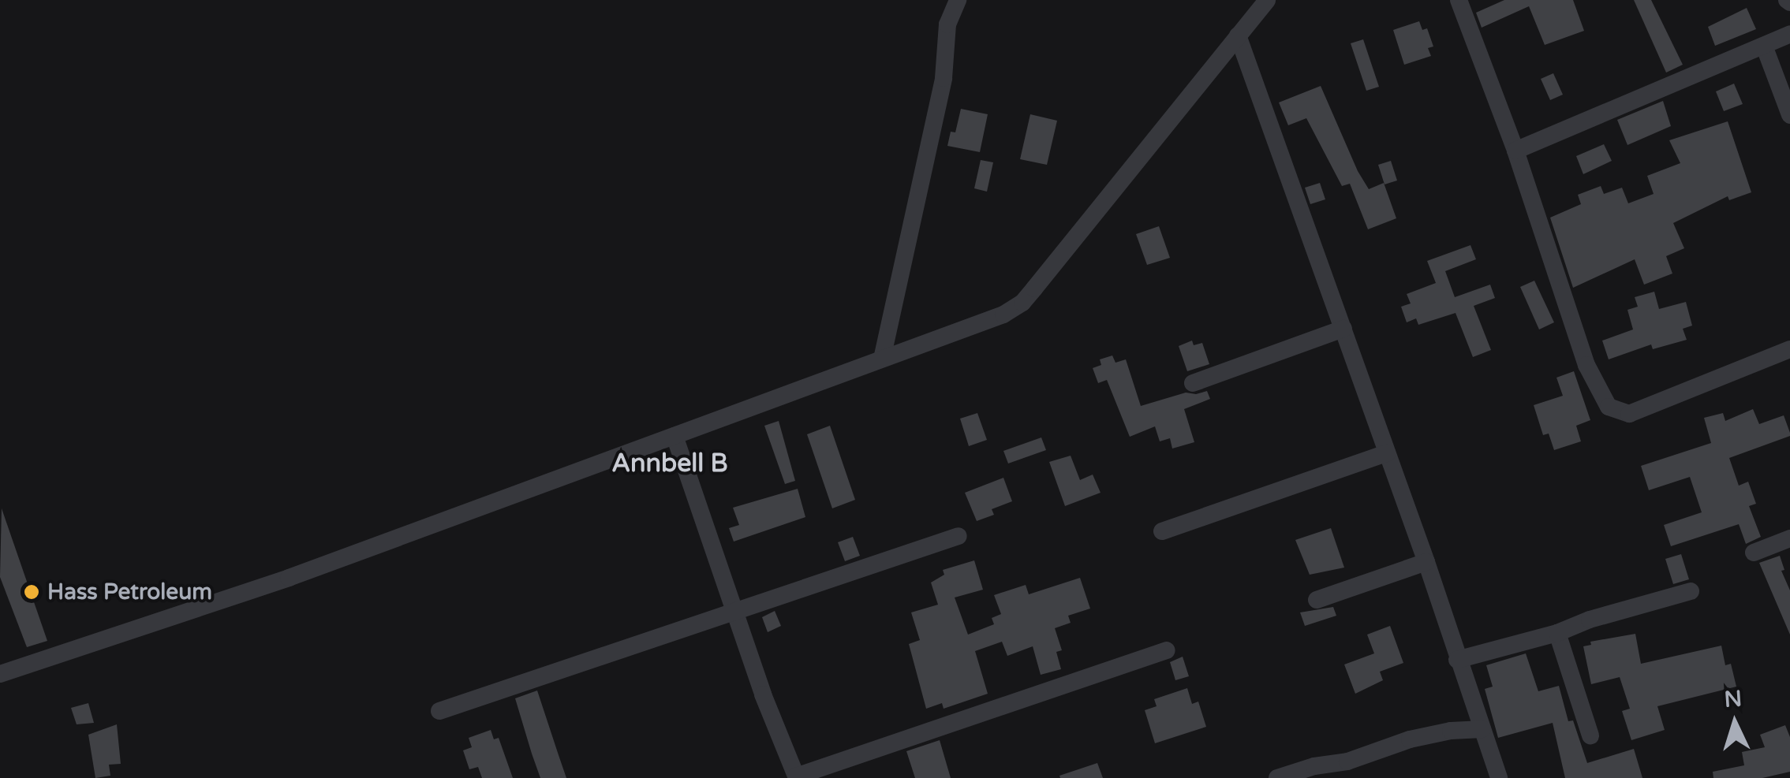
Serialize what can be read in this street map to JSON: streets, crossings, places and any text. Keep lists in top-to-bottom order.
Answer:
{
  "districts": ["Annbell B"],
  "places": ["Hass Petroleum"],
  "north": "top"
}
